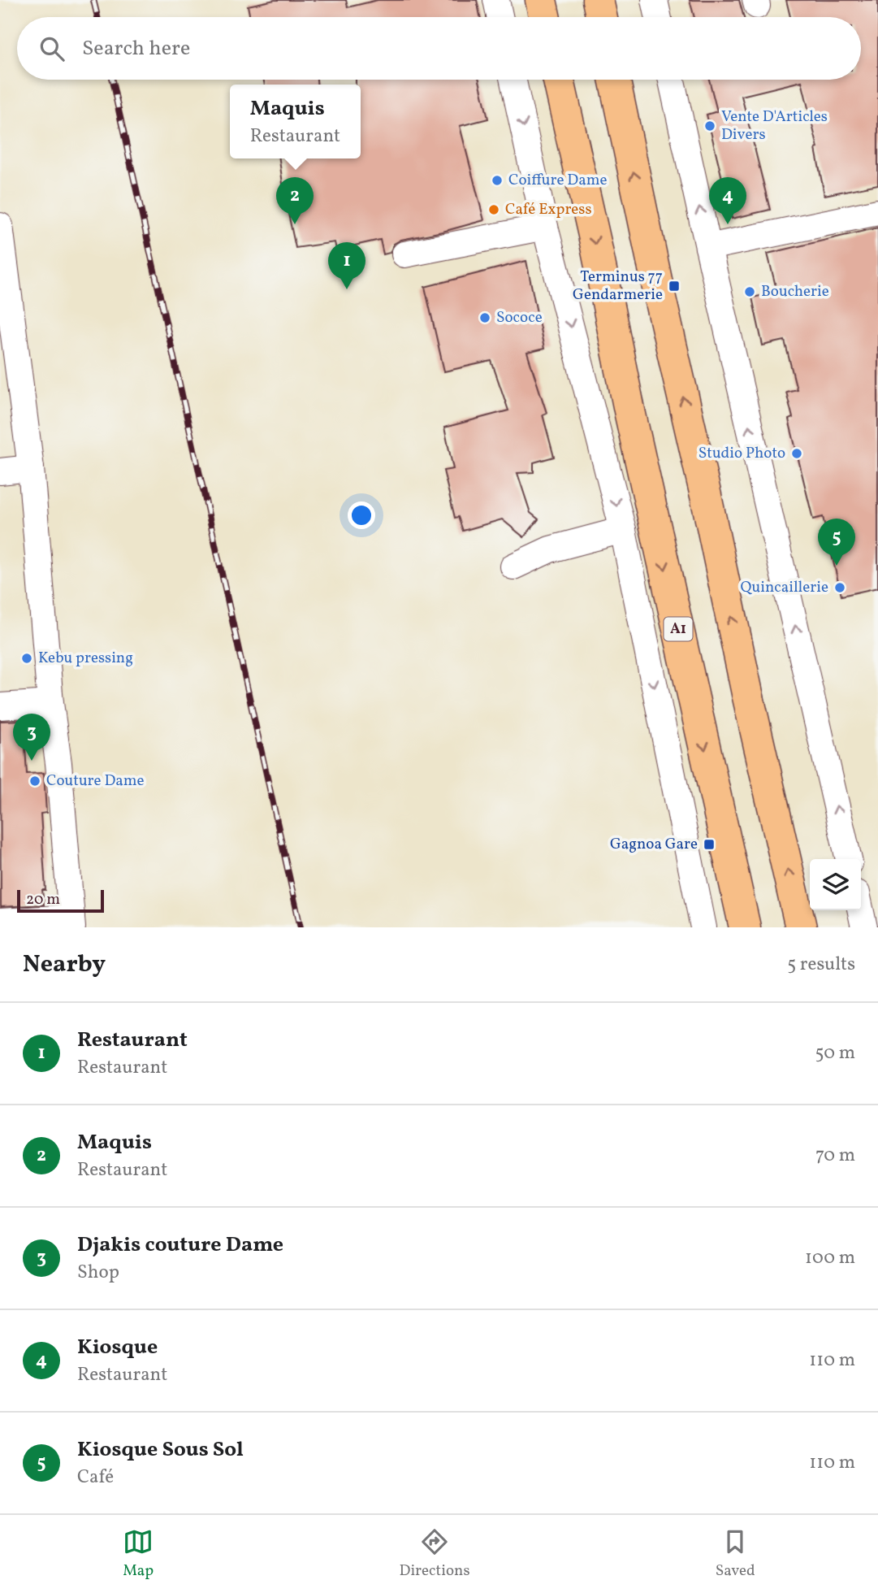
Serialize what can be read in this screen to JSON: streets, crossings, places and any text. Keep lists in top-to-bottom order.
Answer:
{
  "streets": {
    "main road": ["A1"]
  },
  "places": {
    "other": [
      "Vente D'Articles Divers",
      "Coiffure Dame",
      "Café Express",
      "Boucherie",
      "Sococe",
      "Studio Photo",
      "Quincaillerie",
      "Kebu pressing",
      "Couture Dame"
    ],
    "transit": ["Terminus 77 Gendarmerie", "Gagnoa Gare"]
  },
  "scale_bar": "20 m",
  "page": {
    "search": "Search here",
    "popup": ["Maquis", "Restaurant"],
    "pins": [
      "2",
      "4",
      "1",
      "5",
      "3"
    ],
    "scale": "20 m",
    "heading": ["Nearby", "5 results"],
    "list": [
      {
        "mark": "1",
        "name": "Restaurant",
        "note": "Restaurant",
        "value": "50 m"
      },
      {
        "mark": "2",
        "name": "Maquis",
        "note": "Restaurant",
        "value": "70 m"
      },
      {
        "mark": "3",
        "name": "Djakis couture Dame",
        "note": "Shop",
        "value": "100 m"
      },
      {
        "mark": "4",
        "name": "Kiosque",
        "note": "Restaurant",
        "value": "110 m"
      },
      {
        "mark": "5",
        "name": "Kiosque Sous Sol",
        "note": "Café",
        "value": "110 m"
      }
    ],
    "nav": ["Map", "Directions", "Saved"]
  }
}
